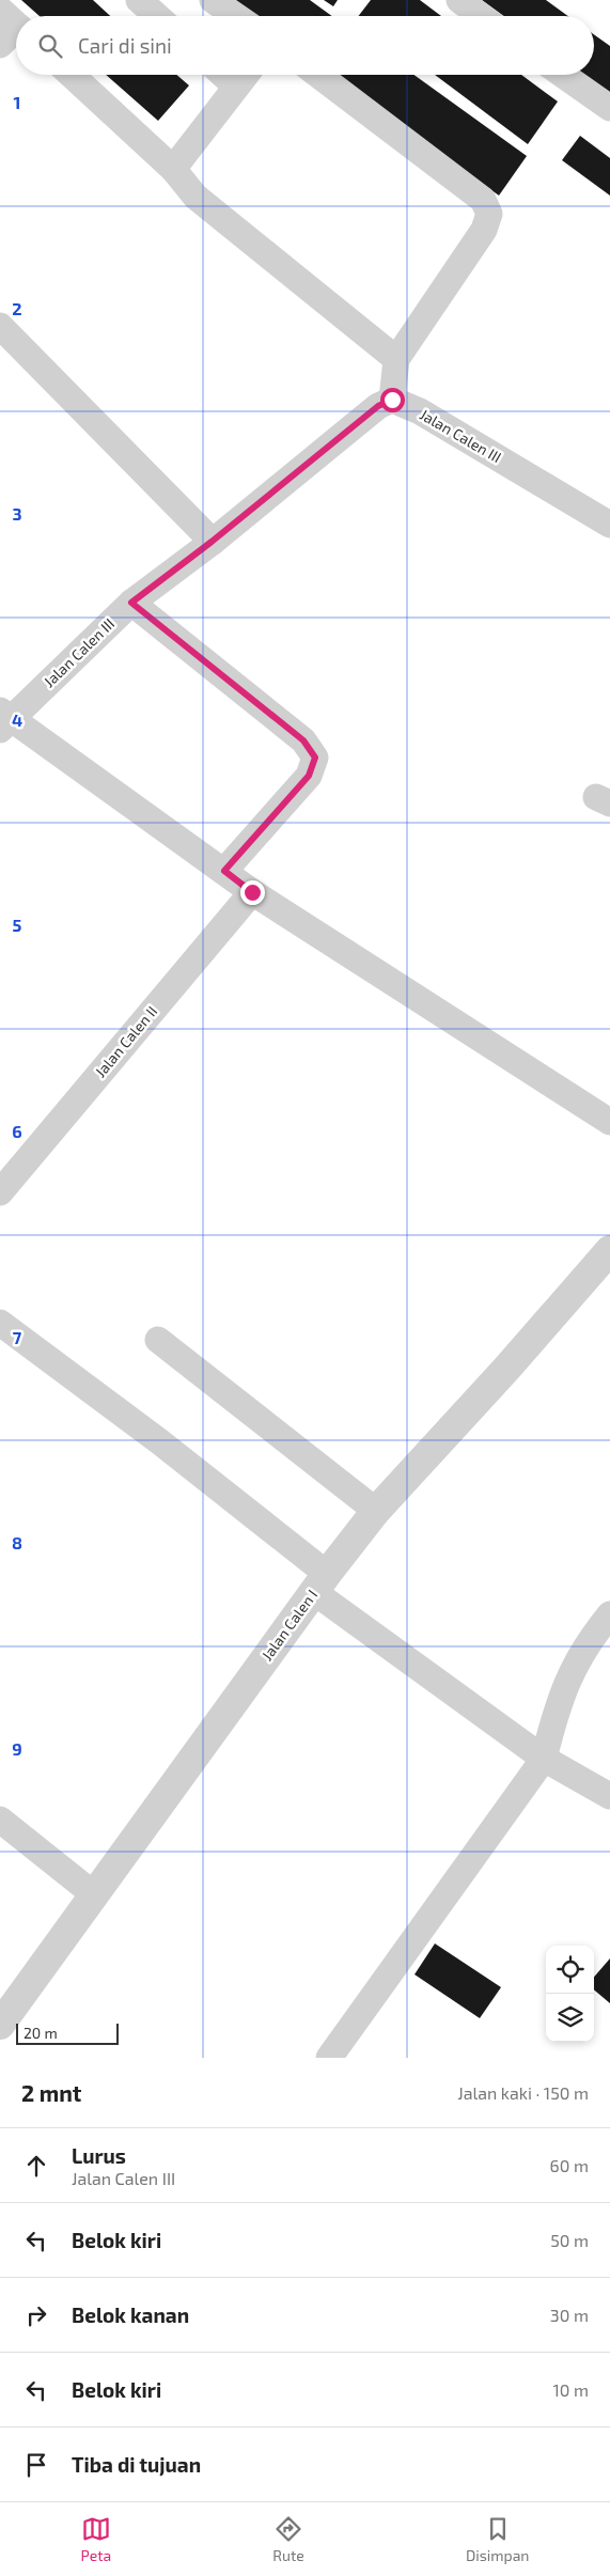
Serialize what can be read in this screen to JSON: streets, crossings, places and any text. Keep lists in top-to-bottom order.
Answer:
{
  "streets": {
    "street": ["Jalan Calen III", "Jalan Calen II", "Jalan Calen I"]
  },
  "scale_bar": "20 m",
  "page": {
    "search": "Cari di sini",
    "scale": "20 m",
    "heading": ["2 mnt", "Jalan kaki · 150 m"],
    "list": [
      ["Lurus", "Jalan Calen III", "60 m"],
      ["Belok kiri", "50 m"],
      ["Belok kanan", "30 m"],
      ["Belok kiri", "10 m"],
      "Tiba di tujuan"
    ],
    "nav": ["Peta", "Rute", "Disimpan"]
  },
  "grid": {
    "rows": [
      "1",
      "2",
      "3",
      "4",
      "5",
      "6",
      "7",
      "8",
      "9"
    ]
  }
}
